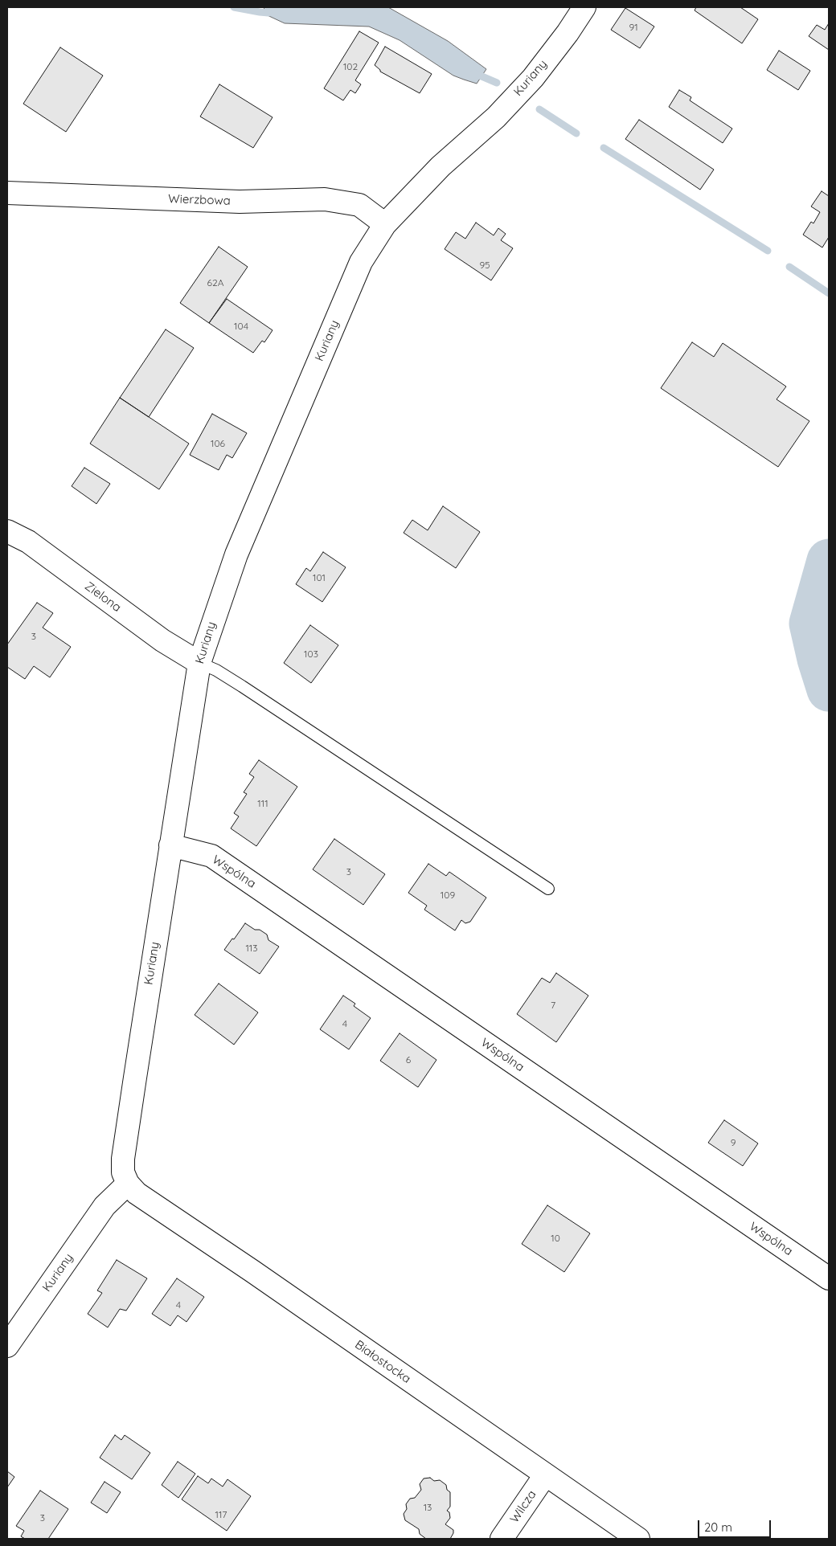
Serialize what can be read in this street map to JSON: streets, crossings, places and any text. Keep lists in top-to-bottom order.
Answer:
{
  "streets": {
    "street": [
      "Kuriany",
      "Wierzbowa",
      "Zielona",
      "Wspólna",
      "Białostocka",
      "Wilcza"
    ]
  },
  "crossings": [
    ["Kuriany", "Wierzbowa"],
    ["Kuriany", "Zielona"],
    ["Kuriany", "Wspólna"],
    ["Kuriany", "Białostocka"],
    ["Białostocka", "Wilcza"]
  ],
  "house_numbers": [
    "91",
    "102",
    "95",
    "62A",
    "104",
    "106",
    "101",
    "3",
    "103",
    "111",
    "3",
    "109",
    "113",
    "7",
    "4",
    "6",
    "9",
    "10",
    "4",
    "13",
    "117",
    "3"
  ],
  "scale_bar": "20 m"
}
